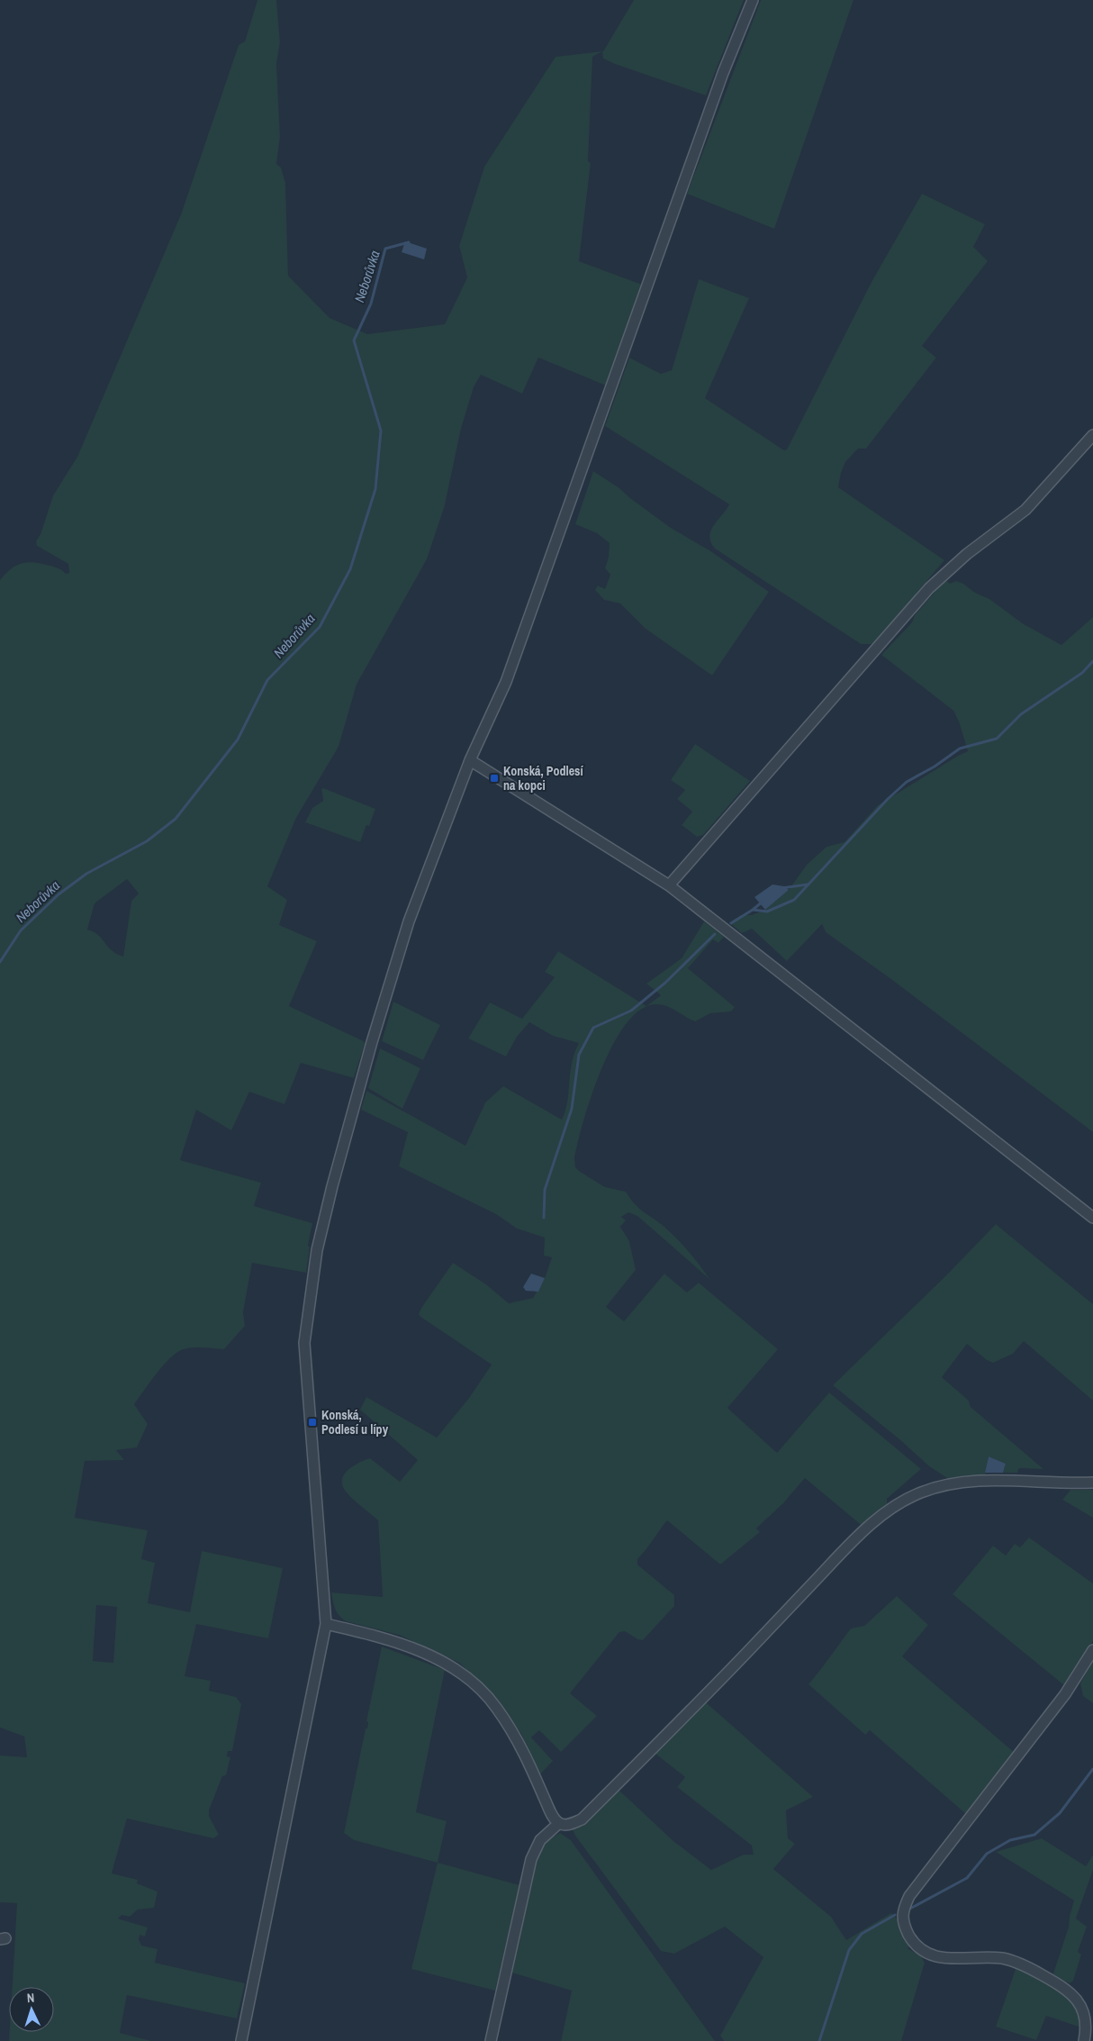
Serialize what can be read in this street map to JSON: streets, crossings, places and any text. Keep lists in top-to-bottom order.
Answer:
{
  "water": ["Neborůvka"],
  "places": {
    "transit": ["Konská, Podlesí na kopci", "Konská, Podlesí u lípy"]
  },
  "north": "top"
}
